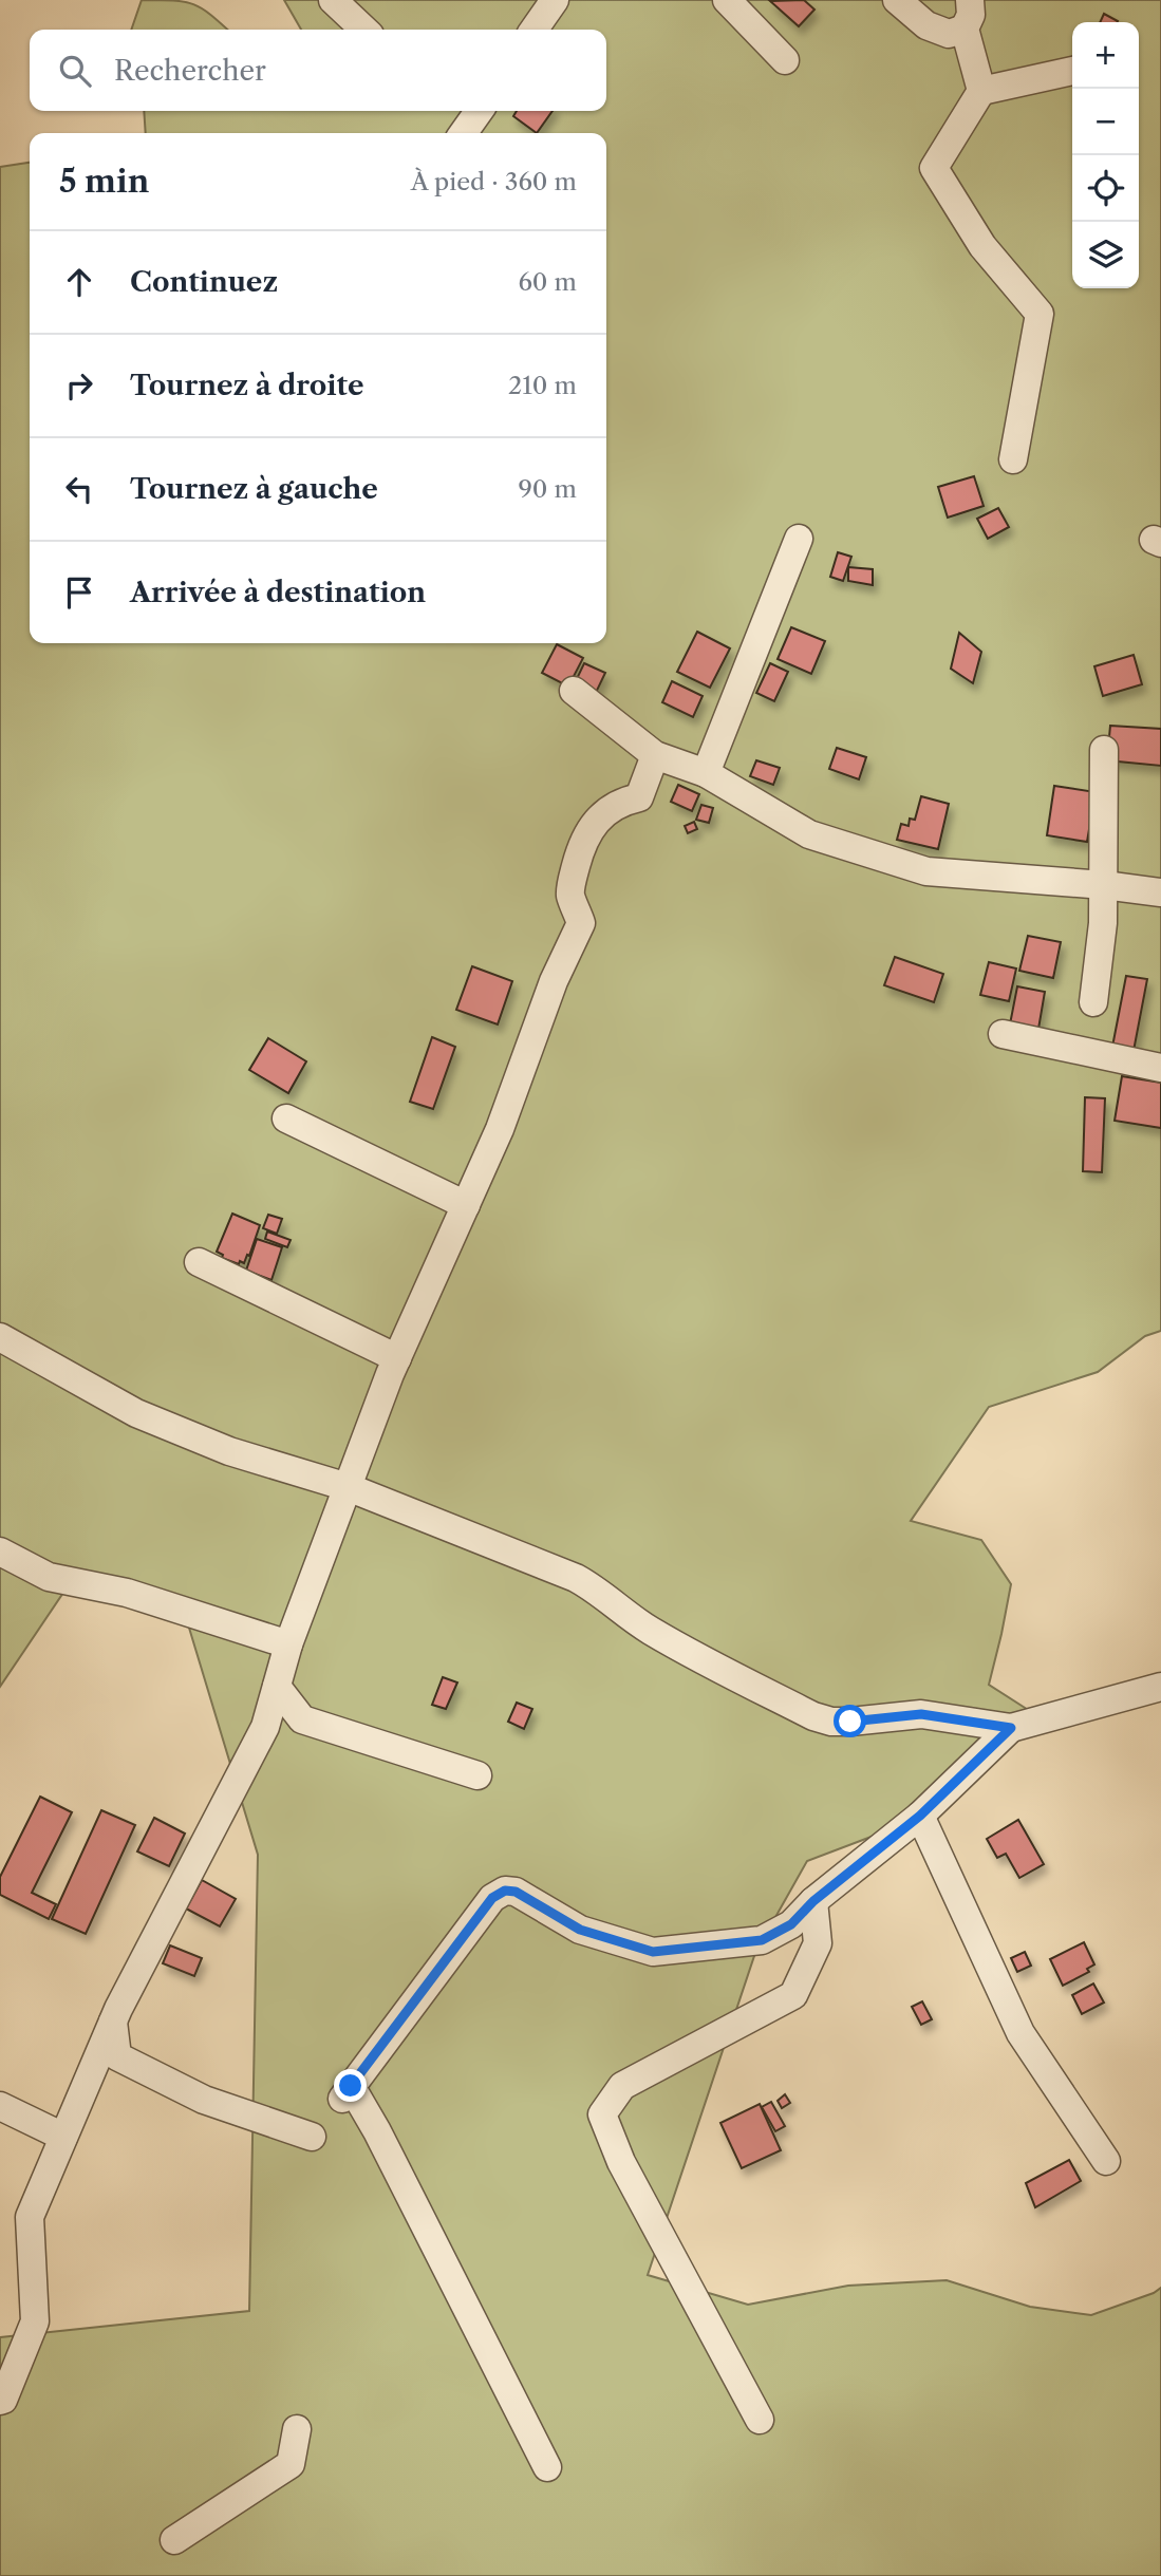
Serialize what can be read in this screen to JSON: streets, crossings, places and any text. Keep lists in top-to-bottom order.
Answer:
{
  "page": {
    "map_buttons": ["+", "−"],
    "search": "Rechercher",
    "heading": ["5 min", "À pied · 360 m"],
    "list": [
      ["Continuez", "60 m"],
      ["Tournez à droite", "210 m"],
      ["Tournez à gauche", "90 m"],
      "Arrivée à destination"
    ]
  }
}
